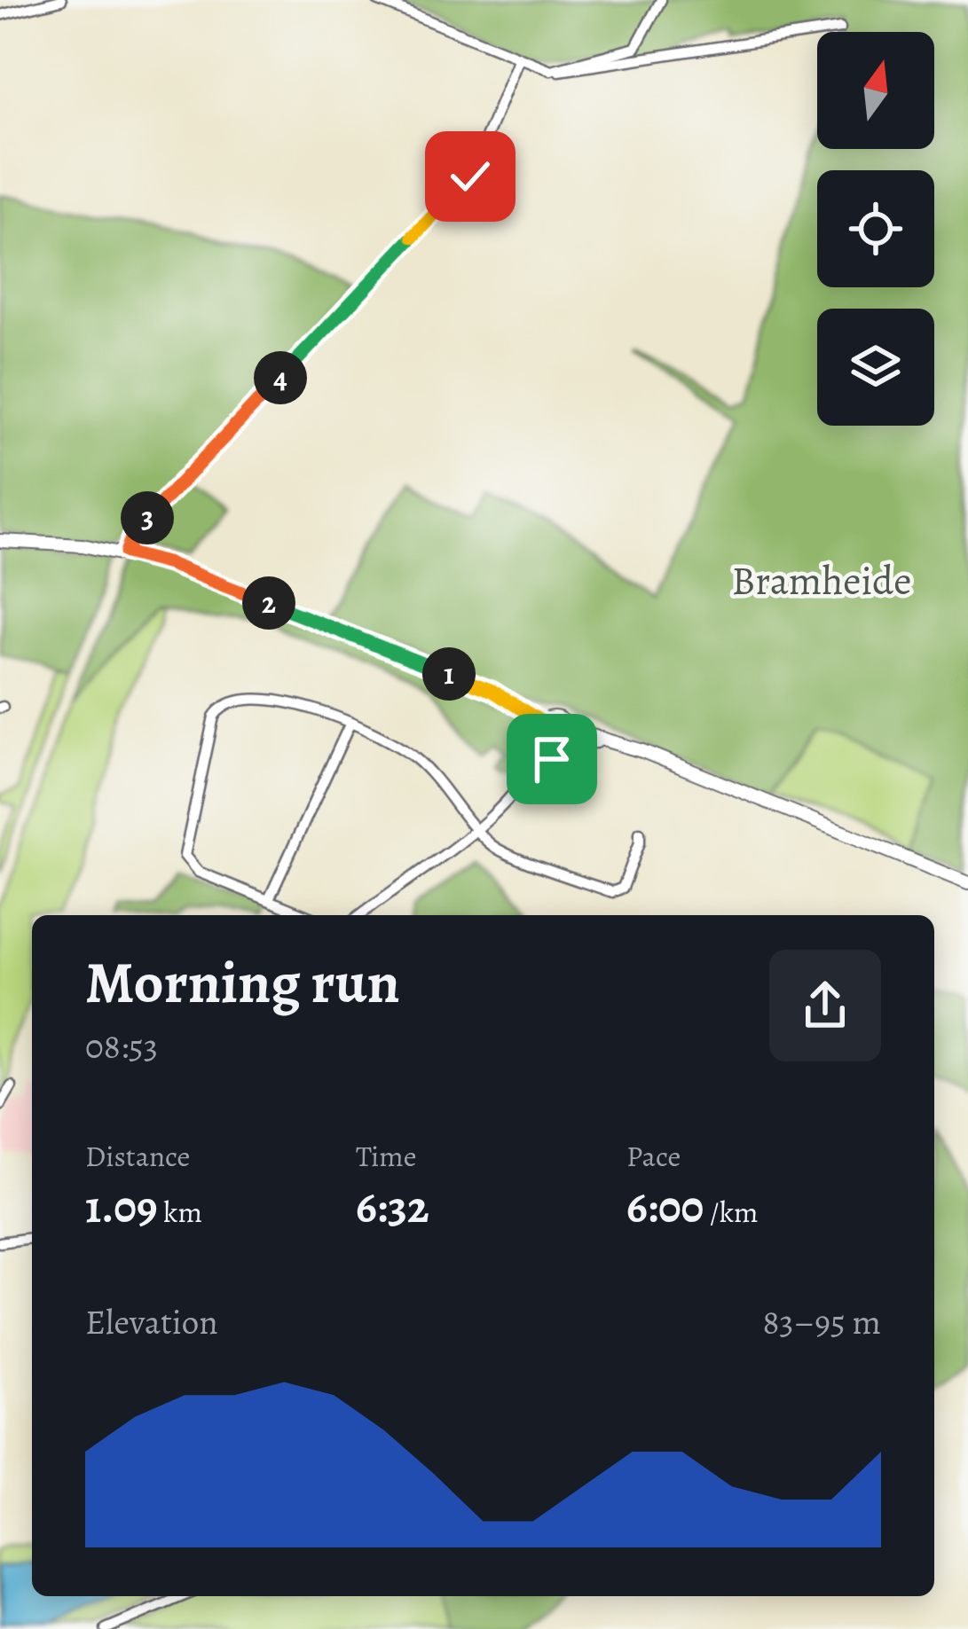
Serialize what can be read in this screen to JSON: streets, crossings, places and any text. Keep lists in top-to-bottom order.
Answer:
{
  "parks": ["Bramheide"],
  "north": "top",
  "page": {
    "pins": [
      "4",
      "3",
      "2",
      "1"
    ],
    "heading": ["Morning run", "08:53"],
    "stats": [
      ["Distance", "1.09 km"],
      ["Time", "6:32"],
      ["Pace", "6:00 /km"]
    ],
    "chart": ["Elevation", "83–95 m"]
  }
}
